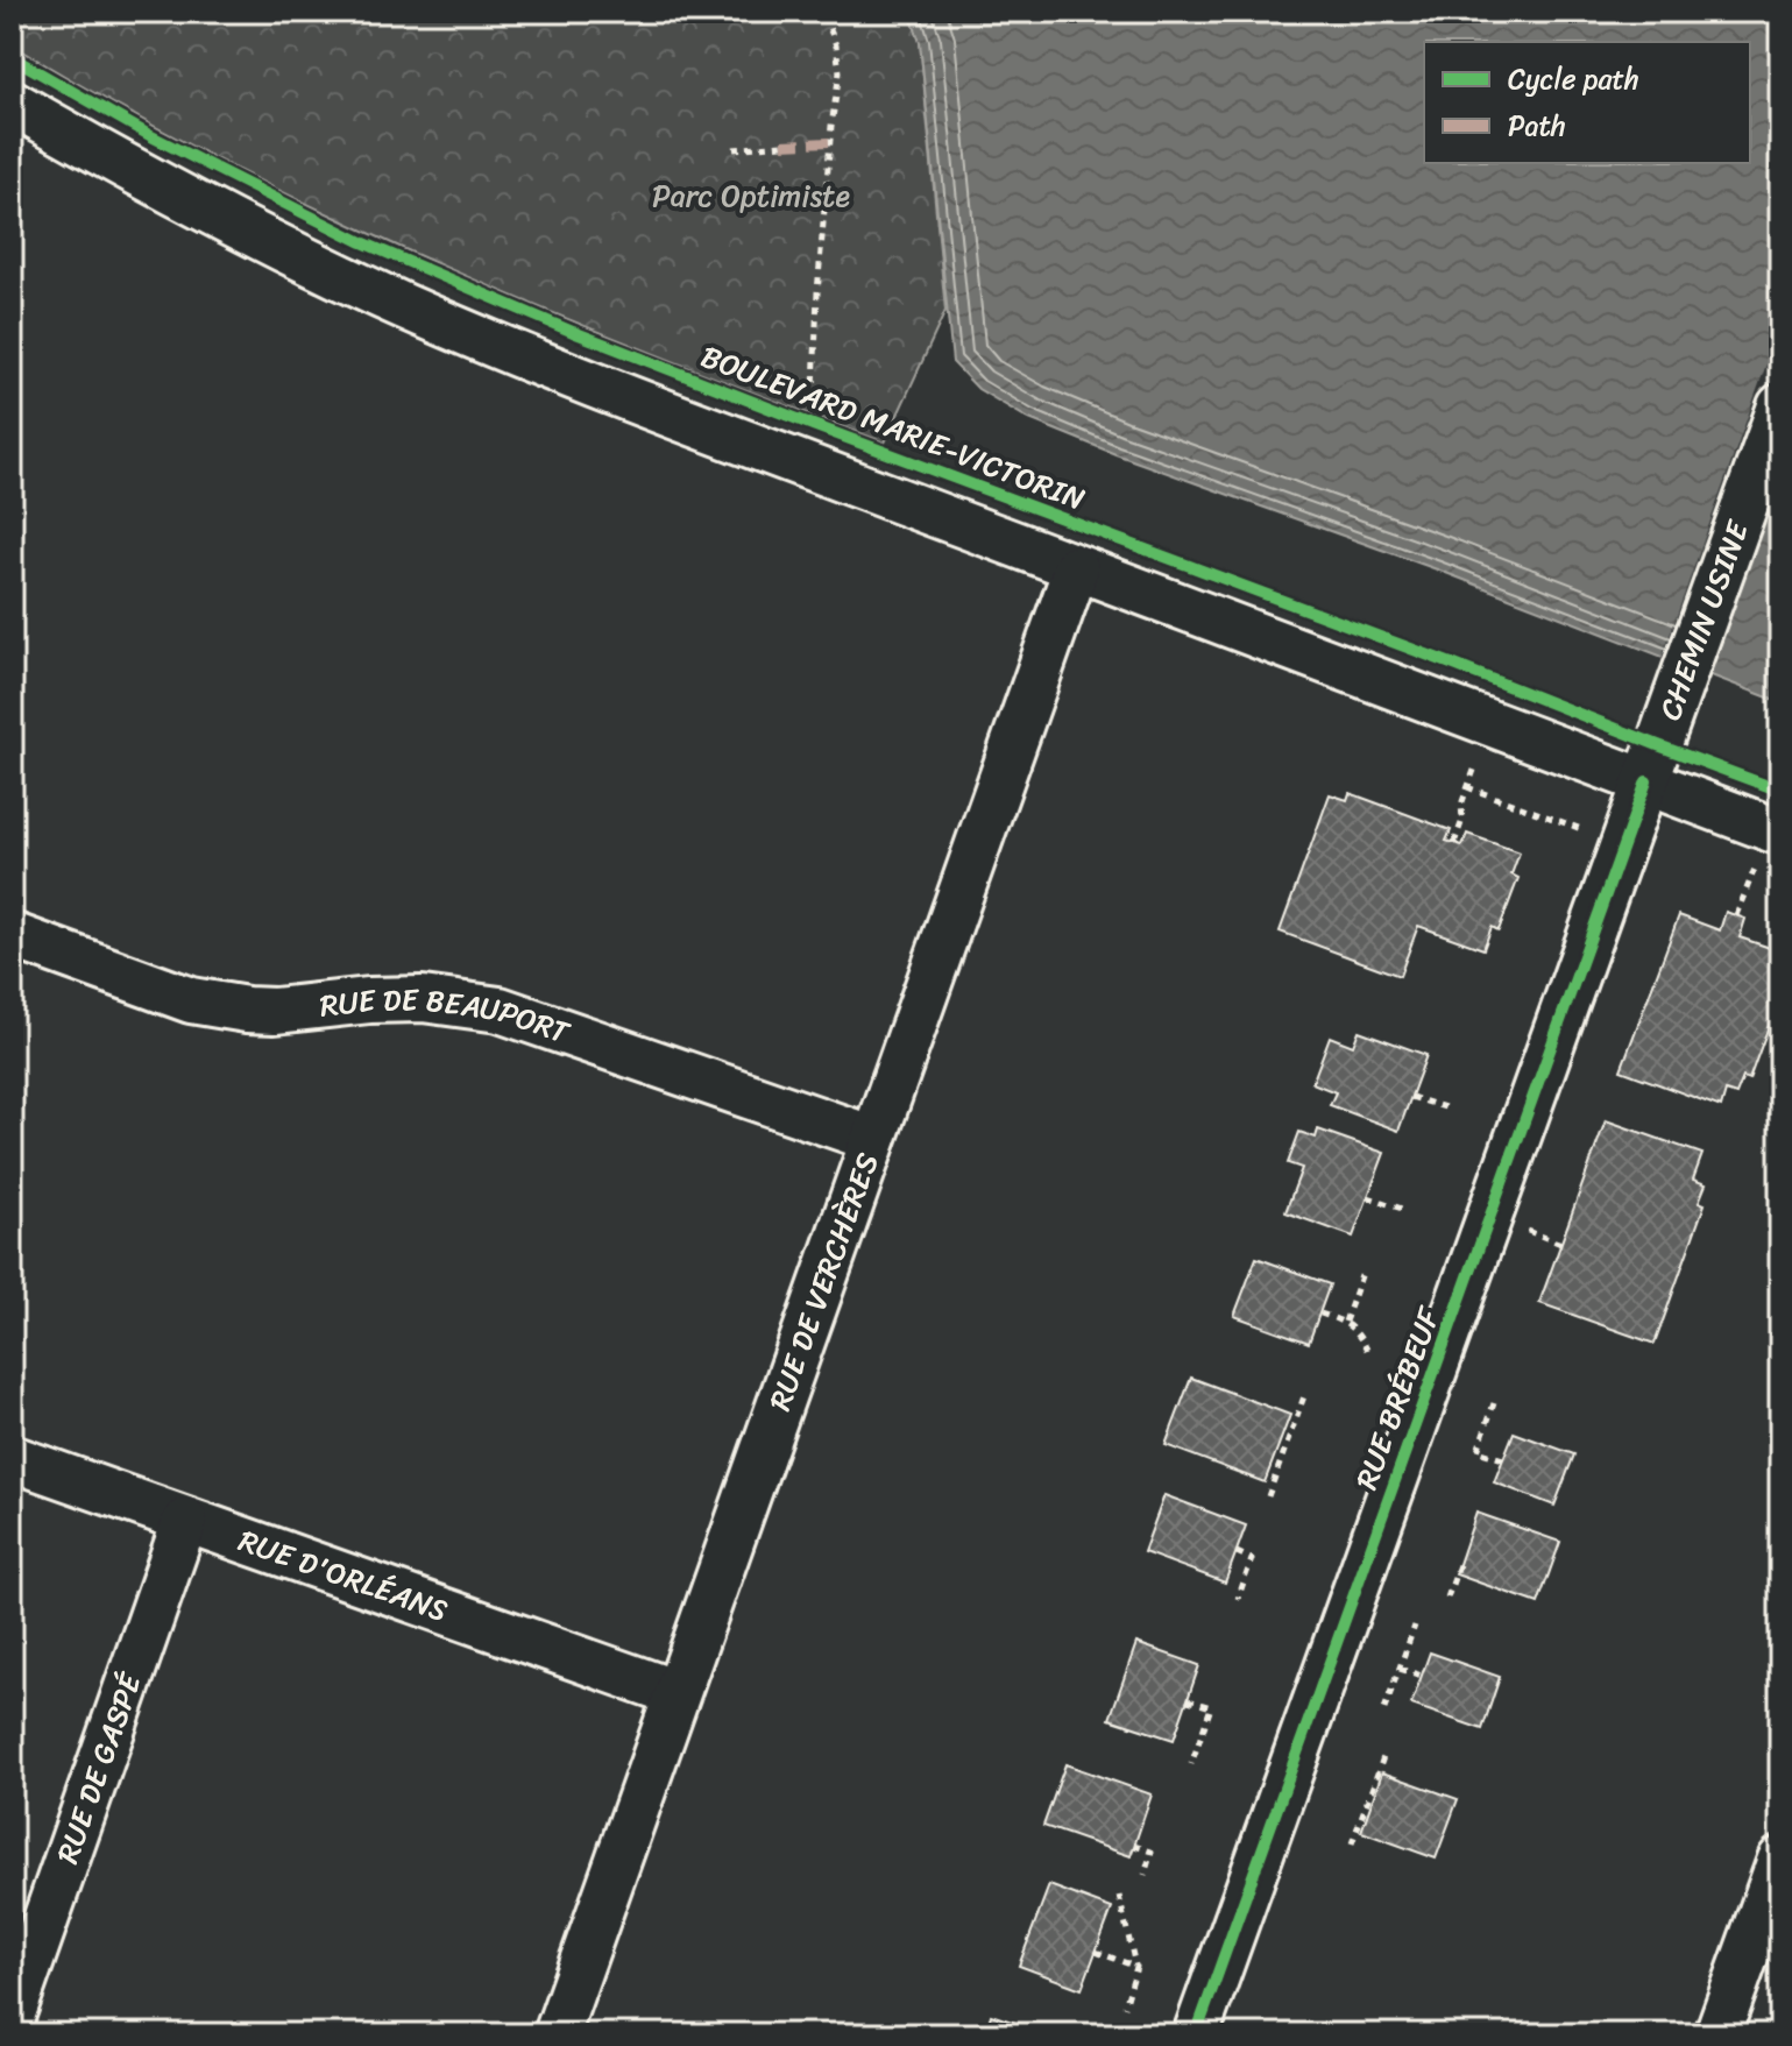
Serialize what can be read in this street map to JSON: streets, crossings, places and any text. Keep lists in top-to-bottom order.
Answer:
{
  "streets": {
    "street": [
      "CHEMIN USINE",
      "RUE DE BEAUPORT",
      "RUE DE VERCHÈRES",
      "RUE BRÉBEUF",
      "RUE D'ORLÉANS",
      "RUE DE GASPÉ"
    ],
    "cycle path": ["BOULEVARD MARIE-VICTORIN"]
  },
  "crossings": [
    ["CHEMIN USINE", "RUE BRÉBEUF"],
    ["RUE DE BEAUPORT", "RUE DE VERCHÈRES"],
    ["RUE DE VERCHÈRES", "RUE D'ORLÉANS"],
    ["RUE D'ORLÉANS", "RUE DE GASPÉ"]
  ],
  "parks": ["Parc Optimiste"],
  "legend": ["Cycle path", "Path"]
}
